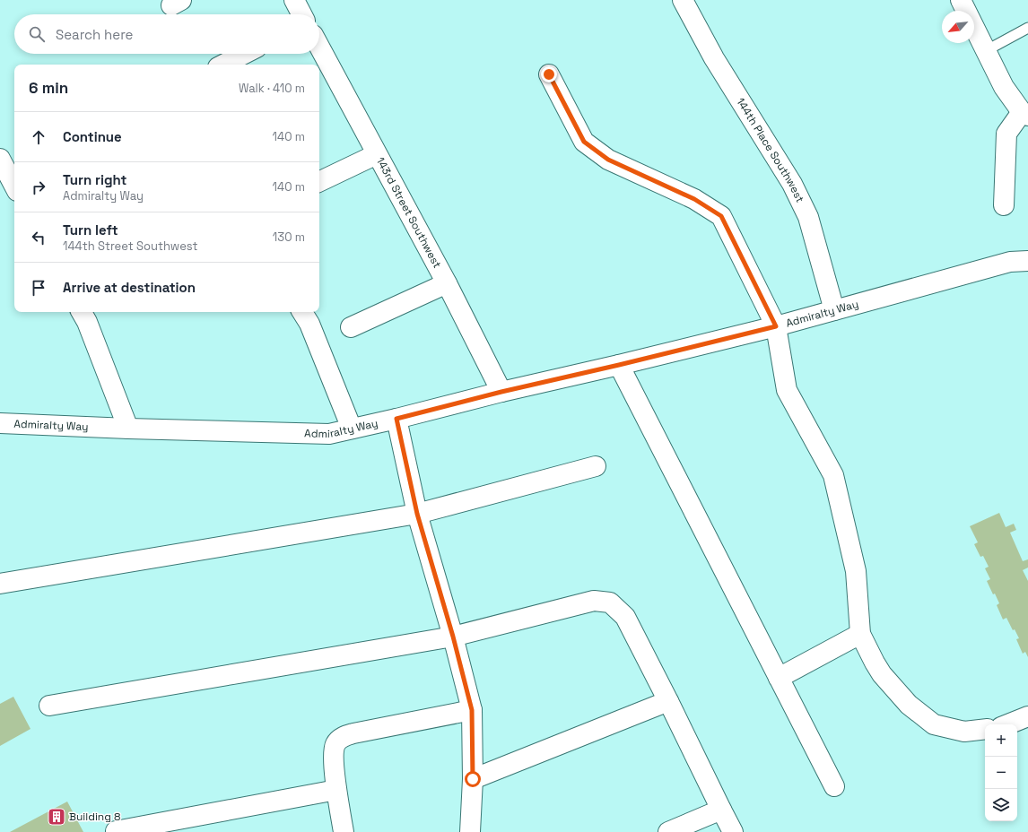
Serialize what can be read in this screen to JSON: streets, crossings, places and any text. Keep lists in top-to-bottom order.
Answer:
{
  "streets": {
    "street": ["144th Place Southwest", "143rd Street Southwest", "Admiralty Way"]
  },
  "crossings": [
    ["144th Place Southwest", "Admiralty Way"],
    ["143rd Street Southwest", "Admiralty Way"]
  ],
  "places": {
    "building": ["Building 8"]
  },
  "north": "bottom left",
  "page": {
    "search": "Search here",
    "heading": ["6 min", "Walk · 410 m"],
    "list": [
      ["Continue", "140 m"],
      ["Turn right", "Admiralty Way", "140 m"],
      ["Turn left", "144th Street Southwest", "130 m"],
      "Arrive at destination"
    ],
    "map_buttons": ["+", "−"]
  }
}
